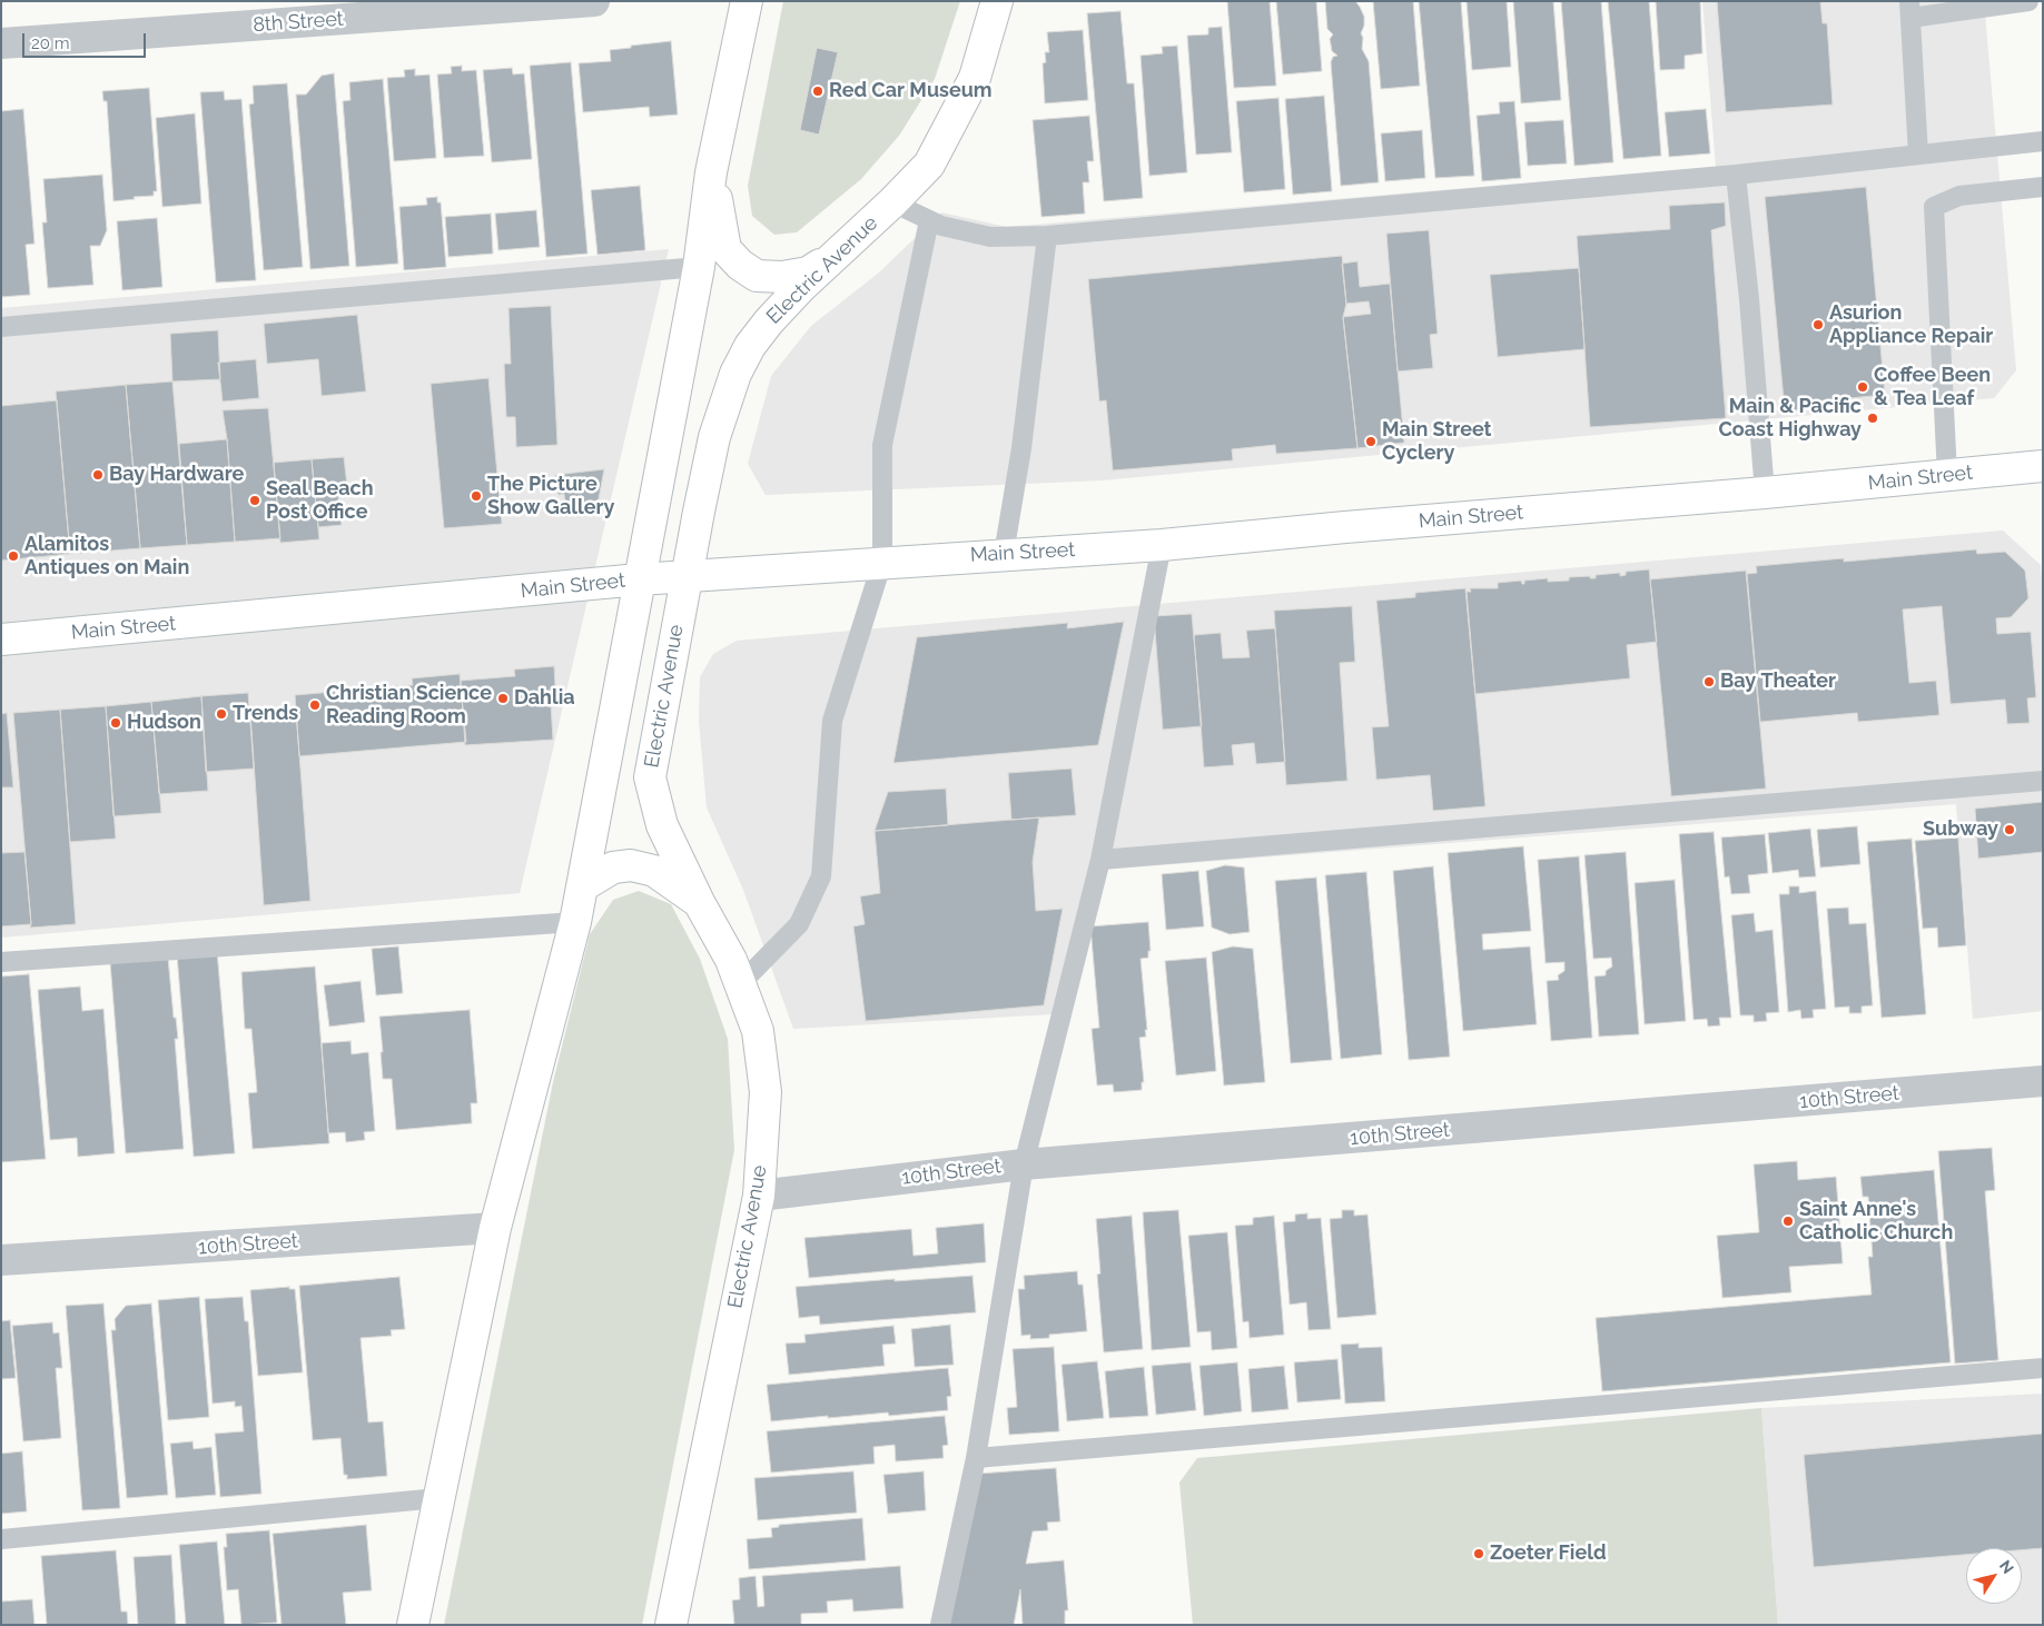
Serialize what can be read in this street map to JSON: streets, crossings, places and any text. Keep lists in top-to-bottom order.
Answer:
{
  "streets": {
    "main road": ["Electric Avenue", "Main Street"],
    "street": ["8th Street", "10th Street"]
  },
  "crossings": [
    ["Electric Avenue", "Main Street"],
    ["Electric Avenue", "10th Street"]
  ],
  "places": [
    "Red Car Museum",
    "Asurion Appliance Repair",
    "Coffee Been & Tea Leaf",
    "Main & Pacific Coast Highway",
    "Main Street Cyclery",
    "Bay Hardware",
    "The Picture Show Gallery",
    "Seal Beach Post Office",
    "Alamitos Antiques on Main",
    "Bay Theater",
    "Dahlia",
    "Christian Science Reading Room",
    "Trends",
    "Hudson",
    "Subway",
    "Saint Anne's Catholic Church",
    "Zoeter Field"
  ],
  "scale_bar": "20 m",
  "north": "top right"
}
